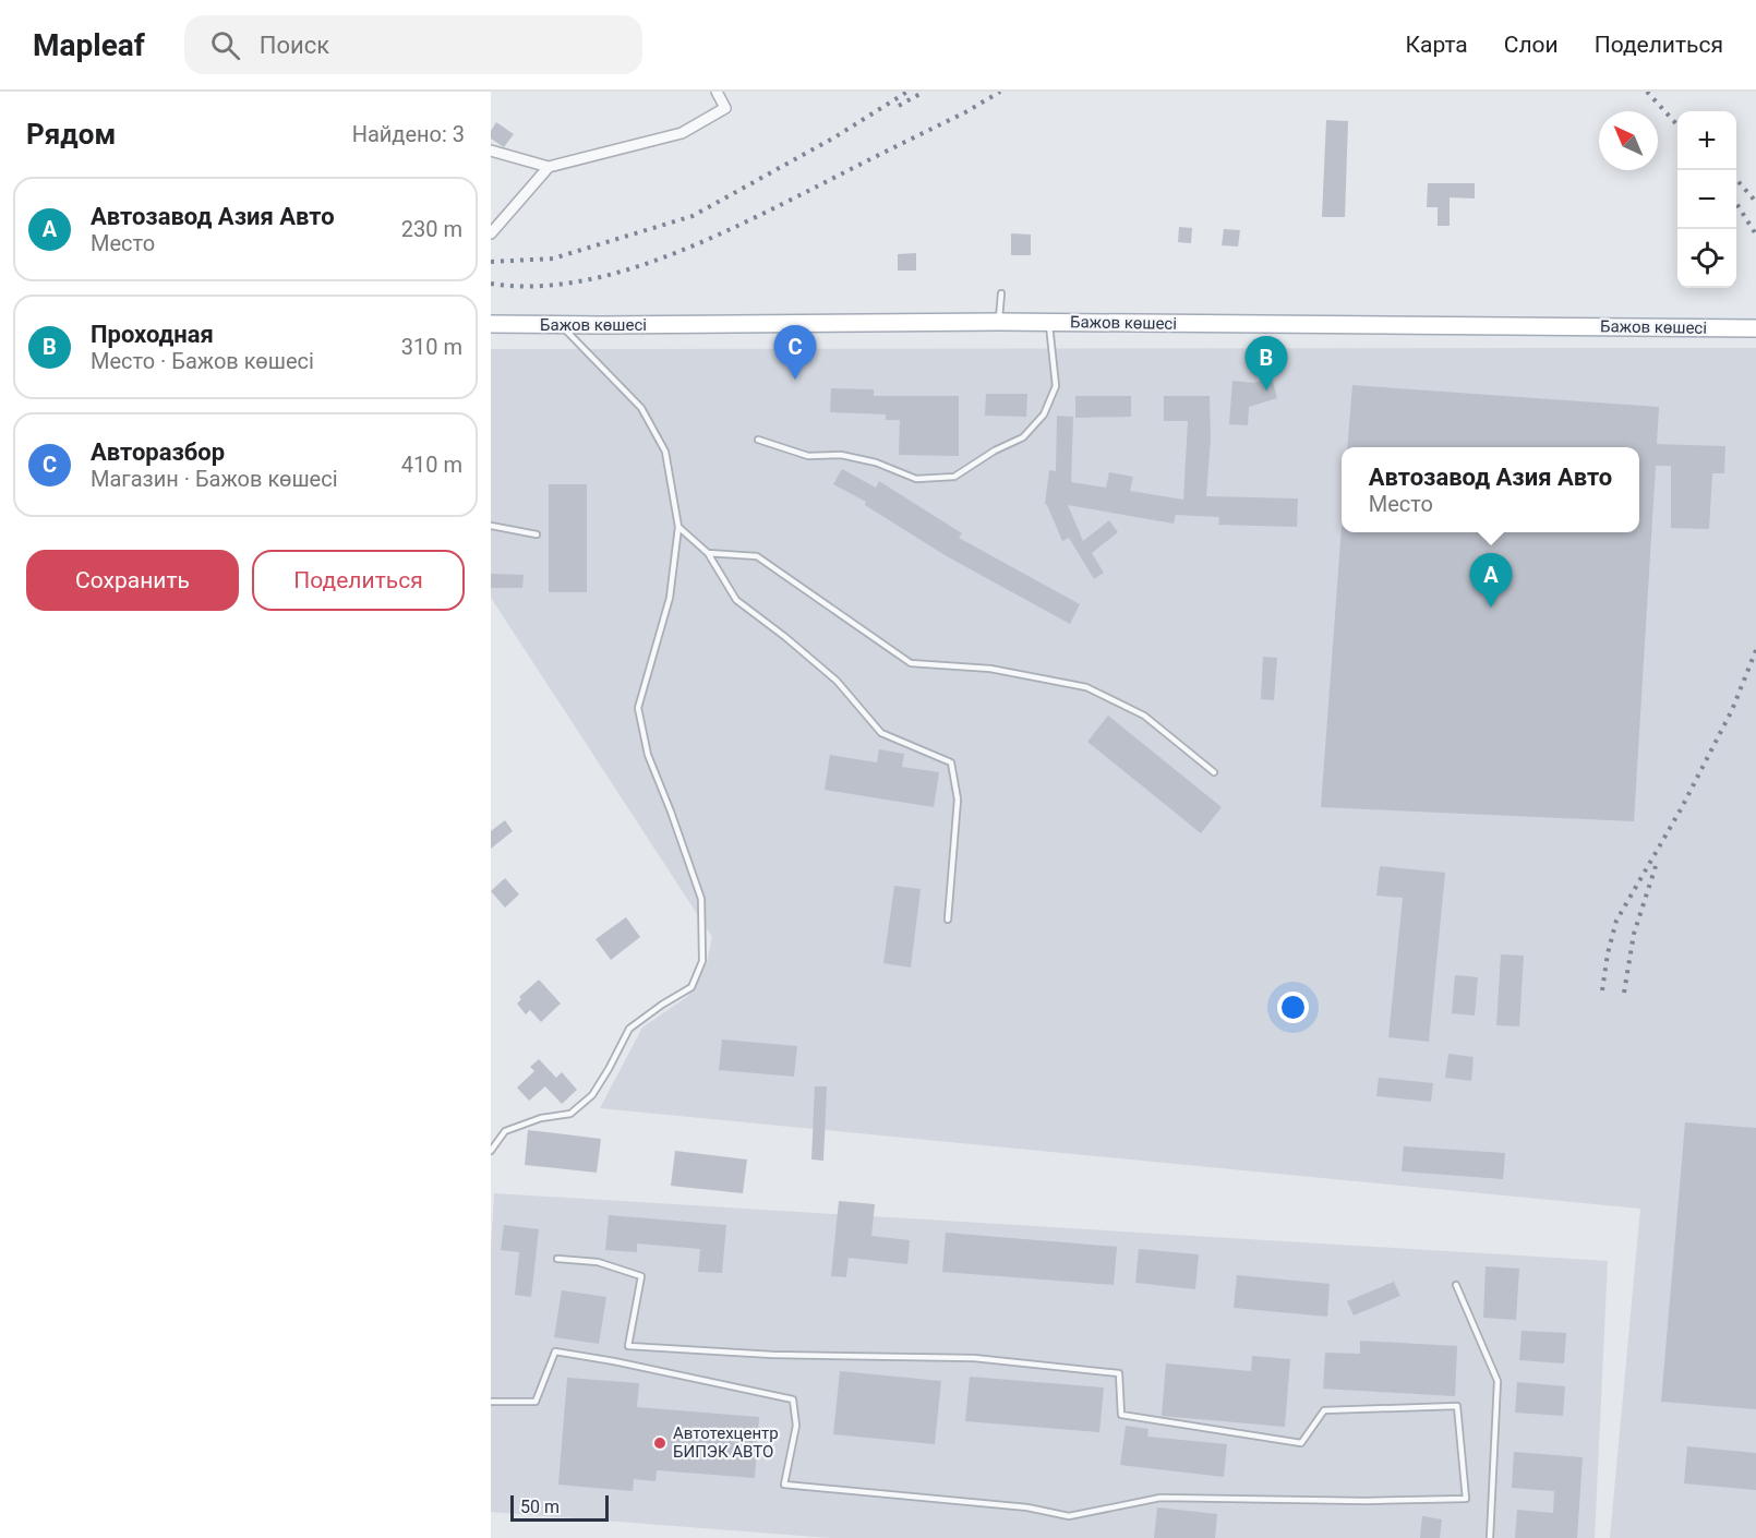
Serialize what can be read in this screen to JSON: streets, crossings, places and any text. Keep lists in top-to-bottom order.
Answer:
{
  "streets": {
    "main road": ["Бажов көшесі"]
  },
  "places": ["Автотехцентр БИПЭК АВТО"],
  "scale_bar": "50 m",
  "north": "top left",
  "page": {
    "header": "Mapleaf",
    "search": "Поиск",
    "nav": ["Карта", "Слои", "Поделиться"],
    "heading": ["Рядом", "Найдено: 3"],
    "map_buttons": ["+", "−"],
    "list": [
      {
        "mark": "A",
        "name": "Автозавод Азия Авто",
        "note": "Место",
        "value": "230 m"
      },
      {
        "mark": "B",
        "name": "Проходная",
        "note": "Место · Бажов көшесі",
        "value": "310 m"
      },
      {
        "mark": "C",
        "name": "Авторазбор",
        "note": "Магазин · Бажов көшесі",
        "value": "410 m"
      }
    ],
    "pins": ["C", "B", "A"],
    "popup": ["Автозавод Азия Авто", "Место"],
    "buttons": ["Сохранить", "Поделиться"],
    "scale": "50 m"
  }
}
